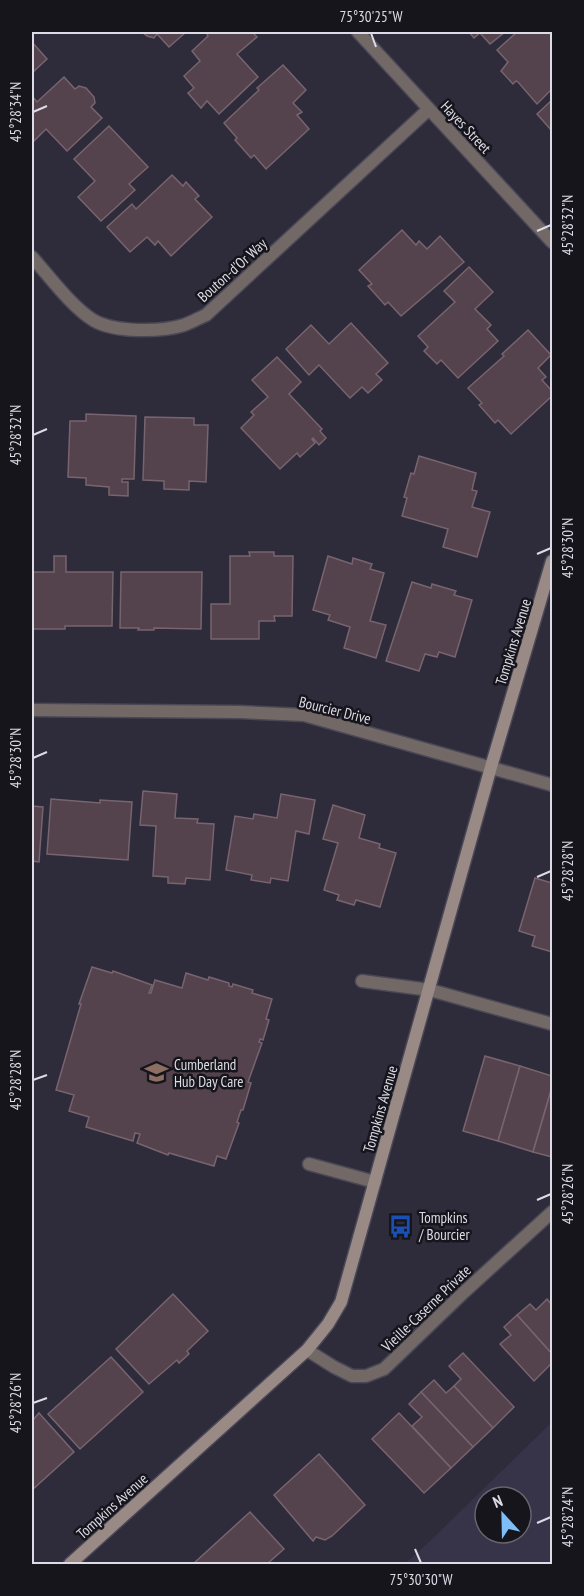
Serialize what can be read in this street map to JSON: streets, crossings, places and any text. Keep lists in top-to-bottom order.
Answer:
{
  "streets": {
    "street": [
      "Hayes Street",
      "Bouton-d'Or Way",
      "Tompkins Avenue",
      "Bourcier Drive",
      "Vieille-Caserne Private"
    ]
  },
  "crossings": [
    ["Hayes Street", "Bouton-d'Or Way"],
    ["Tompkins Avenue", "Bourcier Drive"],
    ["Tompkins Avenue", "Vieille-Caserne Private"]
  ],
  "places": {
    "school or university": ["Cumberland Hub Day Care"],
    "bus stop": ["Tompkins / Bourcier"]
  },
  "north": "top",
  "coordinates": [
    "75°30'25\"W",
    "45°28'34\"N",
    "45°28'32\"N",
    "45°28'30\"N",
    "45°28'28\"N",
    "45°28'26\"N",
    "45°28'24\"N",
    "75°30'30\"W"
  ]
}
